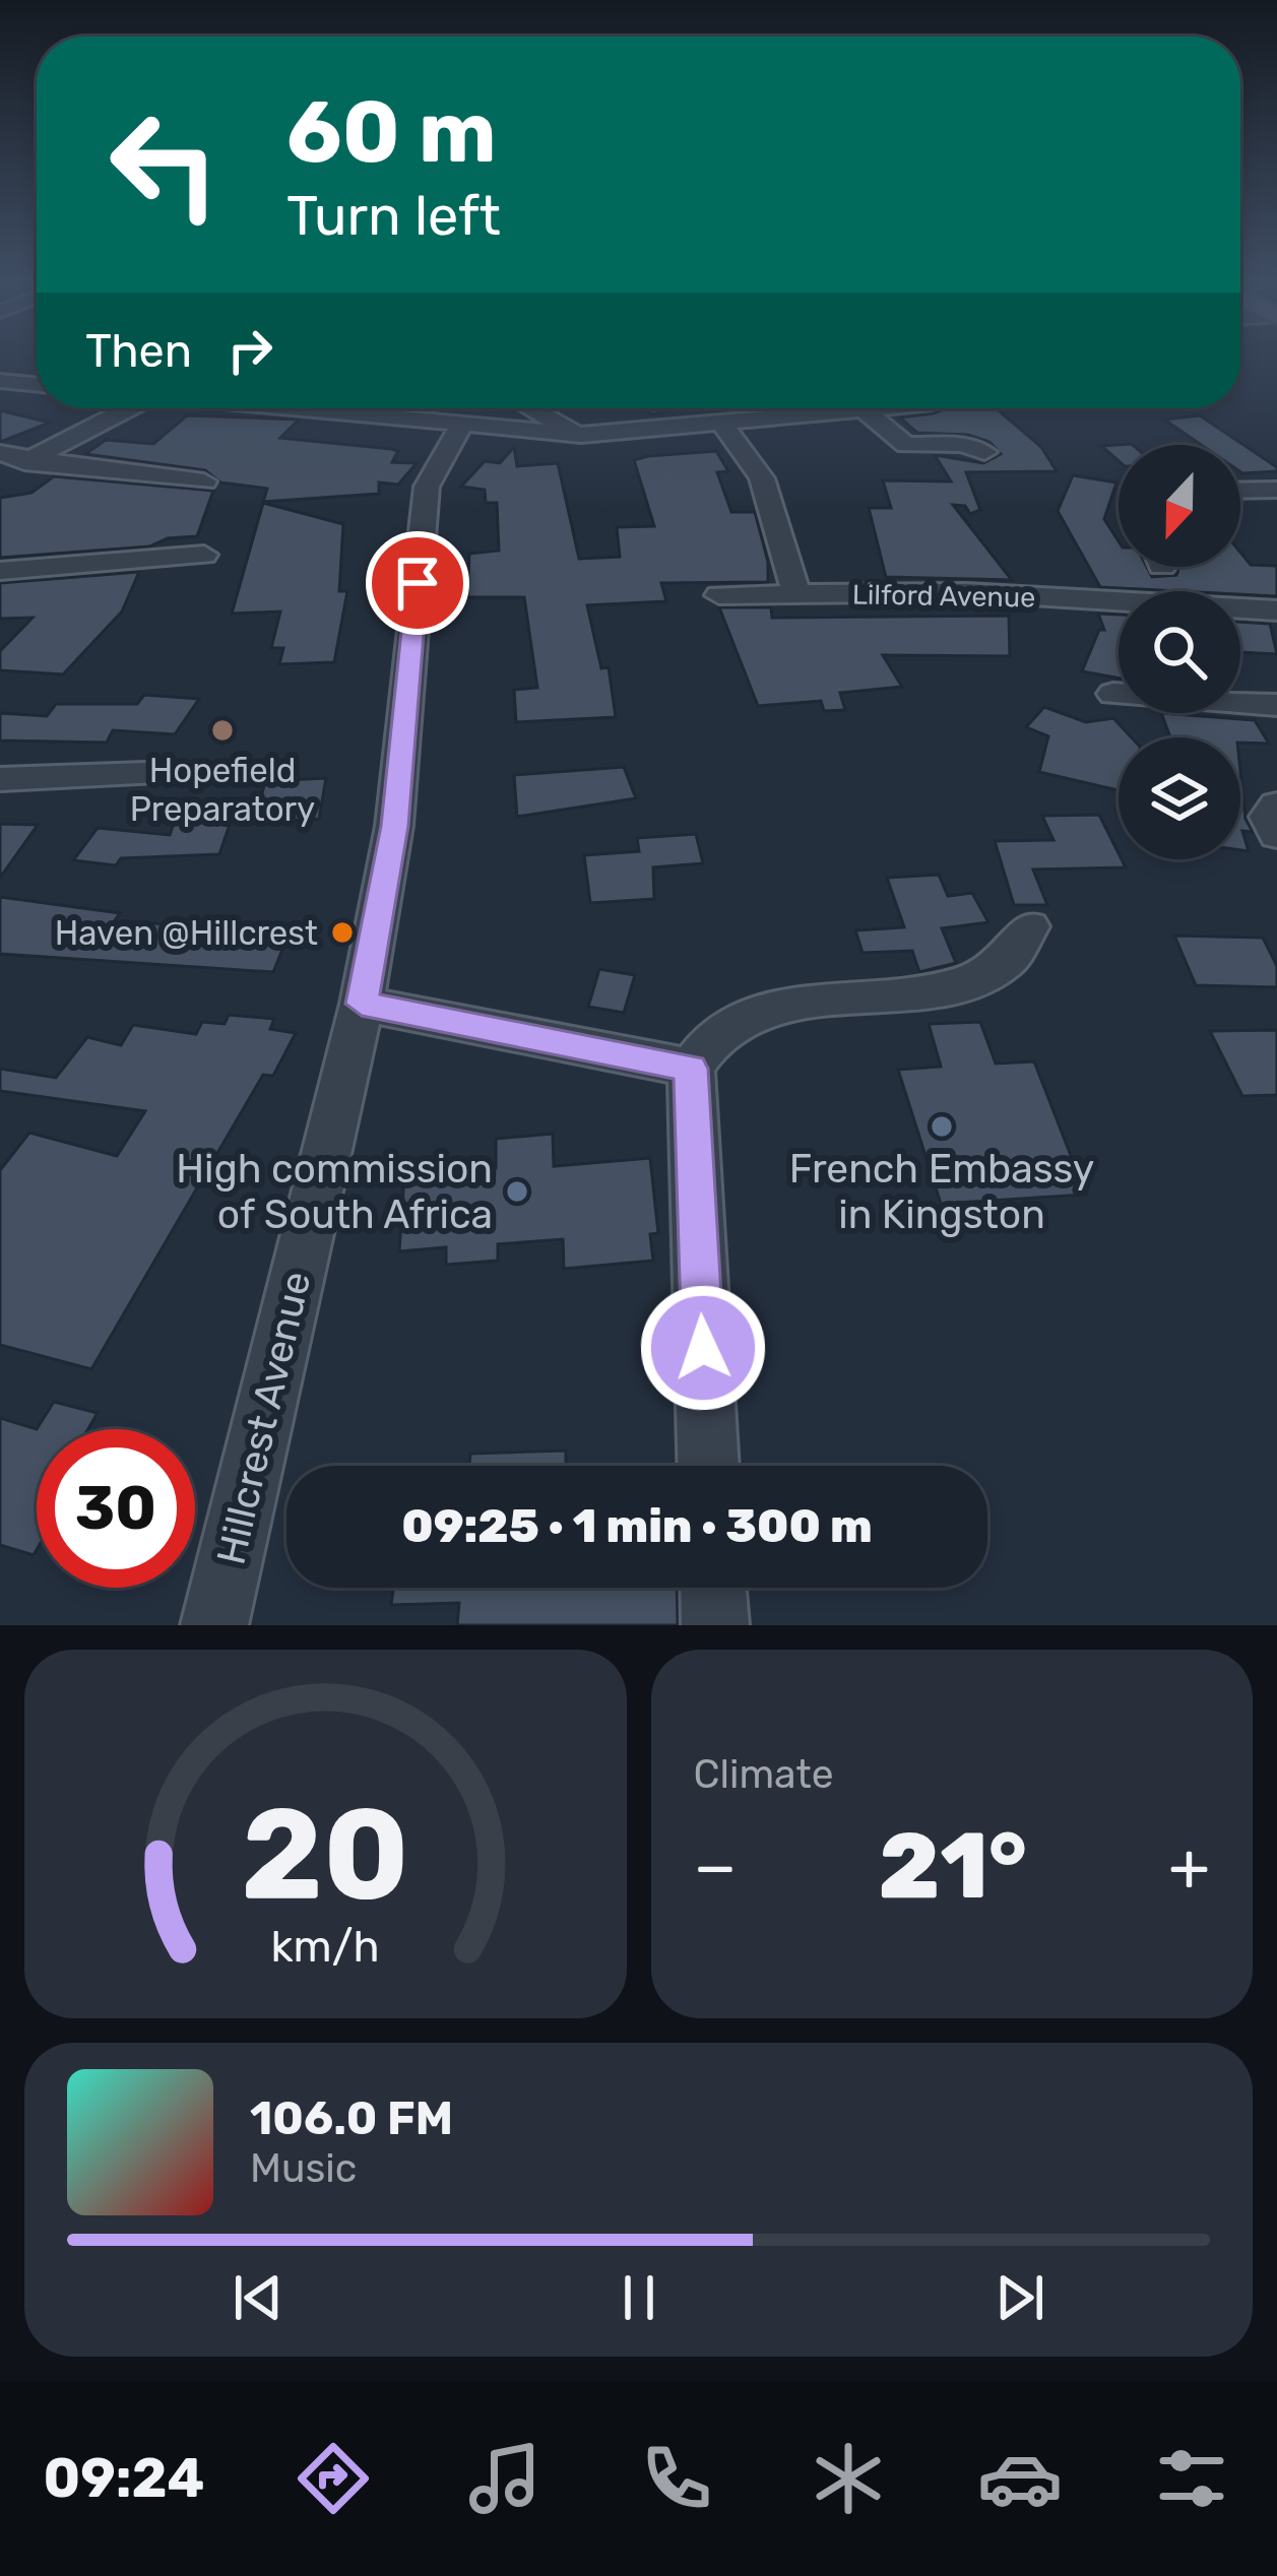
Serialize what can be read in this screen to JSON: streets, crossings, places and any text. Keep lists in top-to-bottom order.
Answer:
{
  "streets": {
    "street": ["Lilford Avenue", "Hillcrest Avenue"]
  },
  "places": [
    "Hopefield Preparatory",
    "Haven @Hillcrest",
    "French Embassy in Kingston",
    "High commission of South Africa"
  ],
  "north": "bottom",
  "page": {
    "turn": ["60 m", "Turn left"],
    "then": "Then",
    "limit": "30",
    "trip": "09:25 · 1 min · 300 m",
    "tile": "Climate",
    "heat": ["−", "21°", "+"],
    "song": ["106.0 FM", "Music"],
    "tabs": "09:24",
    "gauge": ["20", "km/h"]
  }
}
